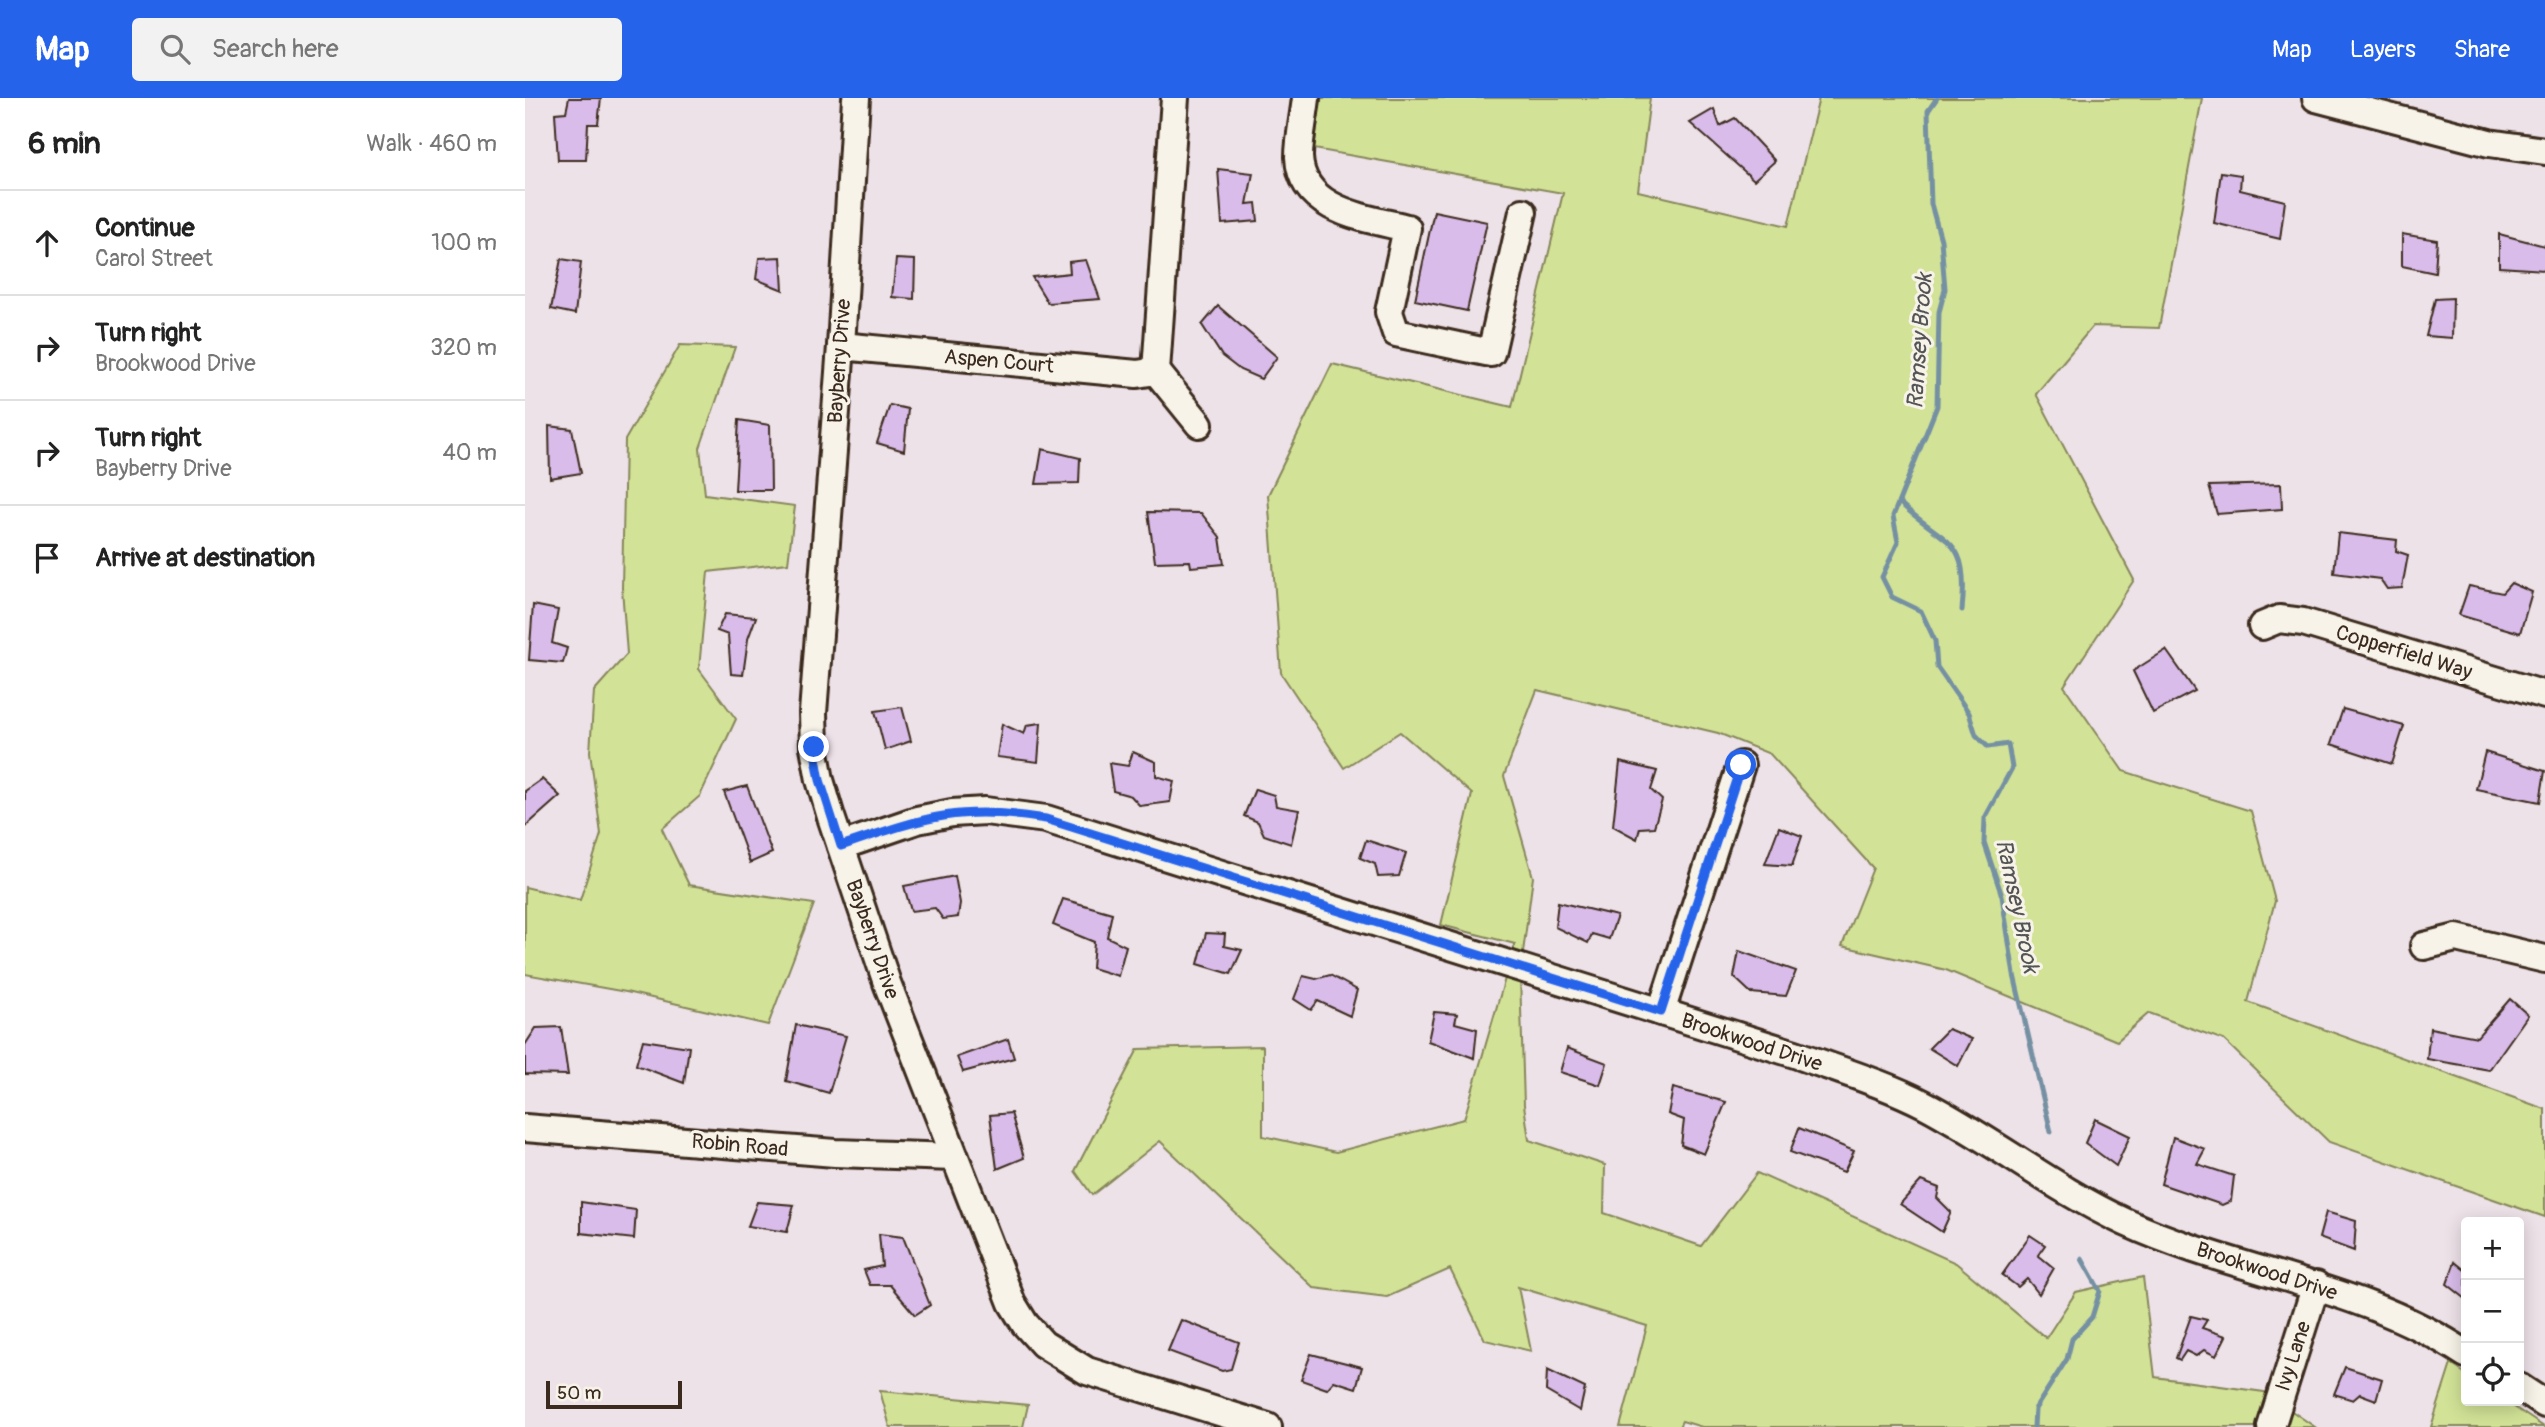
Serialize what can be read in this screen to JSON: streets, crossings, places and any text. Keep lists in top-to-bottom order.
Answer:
{
  "streets": {
    "street": [
      "Bayberry Drive",
      "Aspen Court",
      "Copperfield Way",
      "Brookwood Drive",
      "Robin Road",
      "Ivy Lane"
    ]
  },
  "crossings": [
    ["Bayberry Drive", "Aspen Court"],
    ["Bayberry Drive", "Brookwood Drive"],
    ["Bayberry Drive", "Robin Road"],
    ["Brookwood Drive", "Ivy Lane"]
  ],
  "water": ["Ramsey Brook"],
  "scale_bar": "50 m",
  "page": {
    "header": "Map",
    "search": "Search here",
    "nav": ["Map", "Layers", "Share"],
    "heading": ["6 min", "Walk · 460 m"],
    "list": [
      ["Continue", "Carol Street", "100 m"],
      ["Turn right", "Brookwood Drive", "320 m"],
      ["Turn right", "Bayberry Drive", "40 m"],
      "Arrive at destination"
    ],
    "map_buttons": ["+", "−"],
    "scale": "50 m"
  }
}
